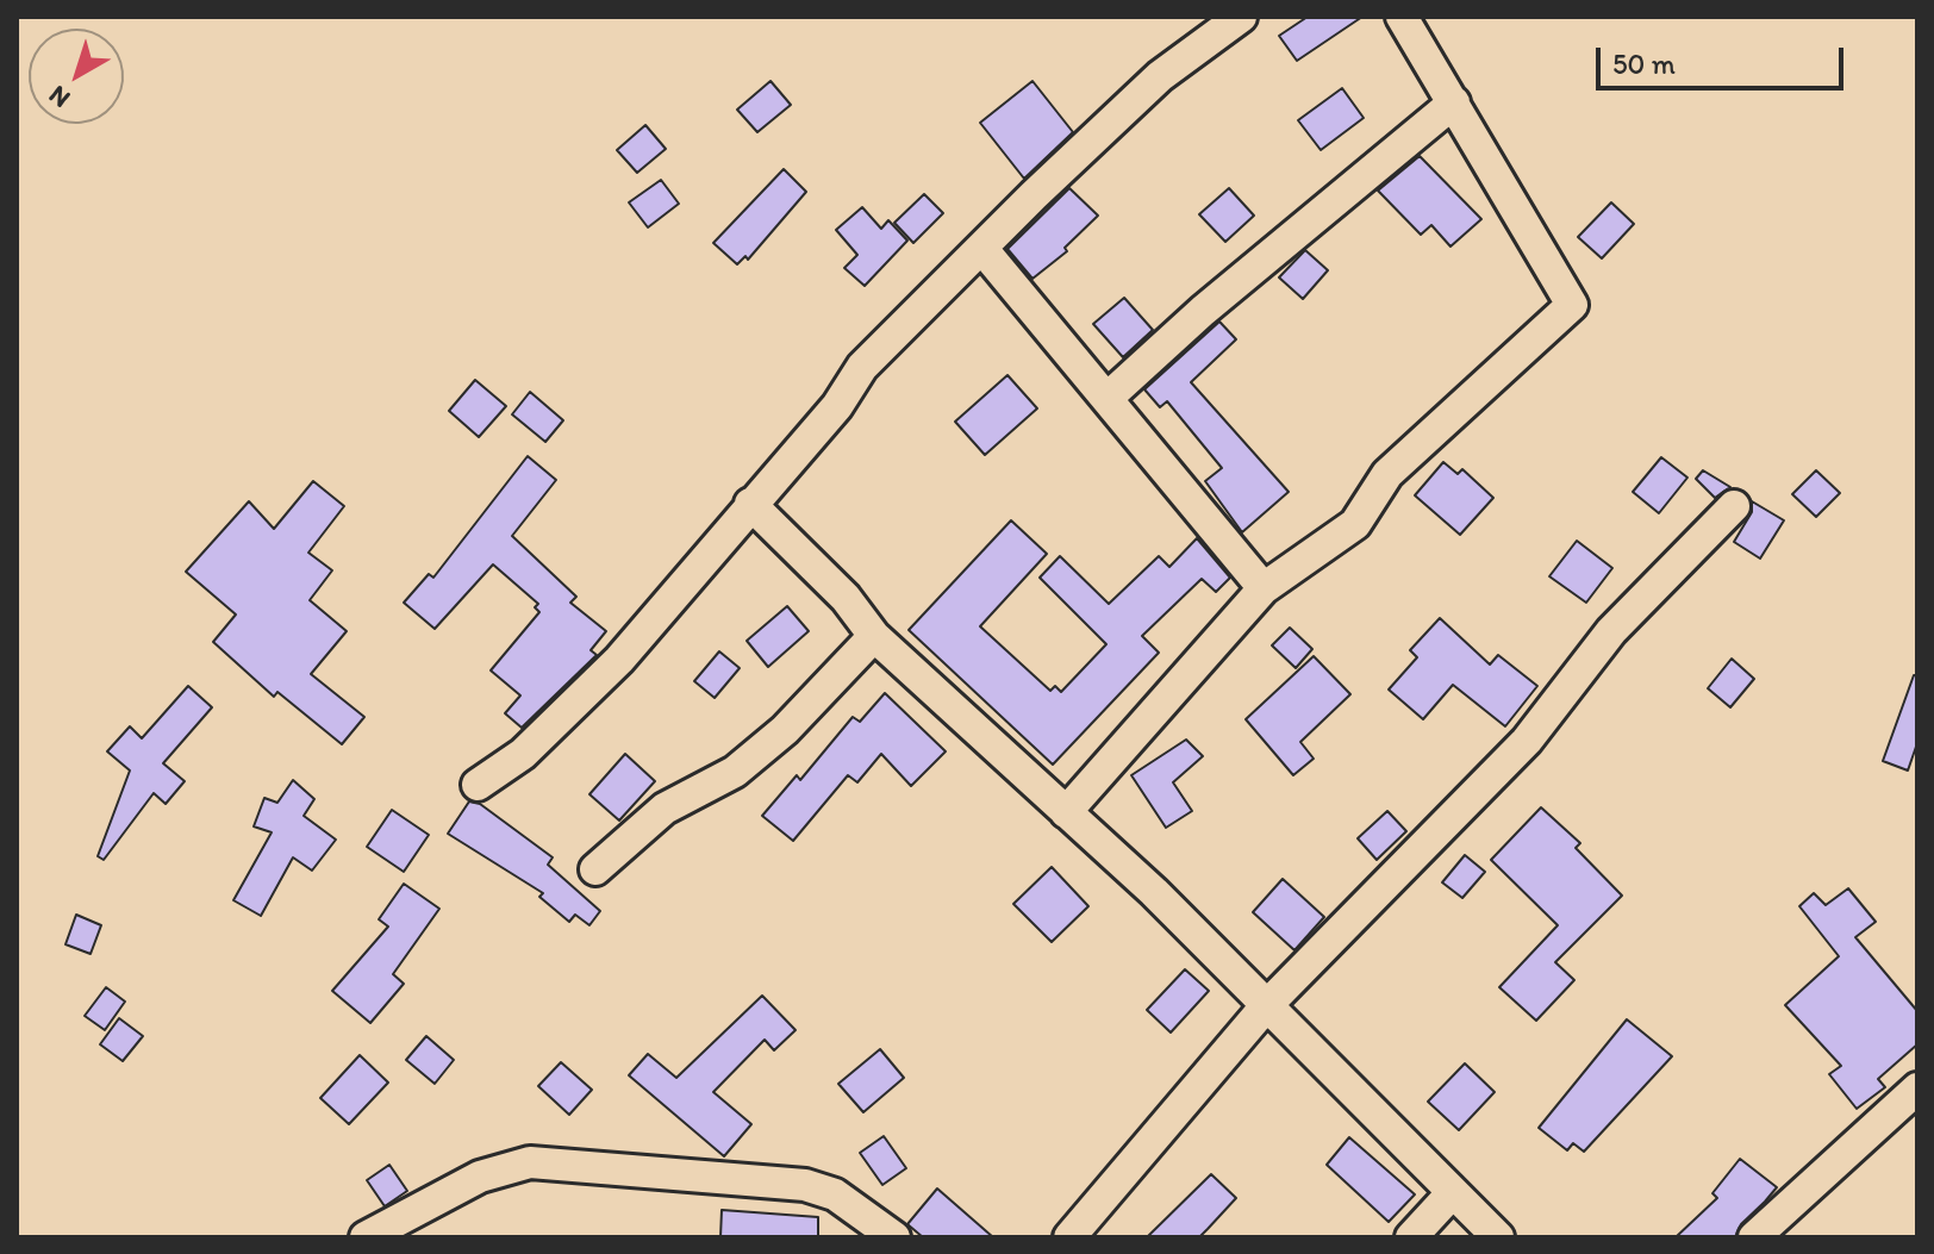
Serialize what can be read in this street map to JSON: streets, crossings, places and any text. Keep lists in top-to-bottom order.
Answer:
{
  "scale_bar": "50 m",
  "north": "bottom left"
}
